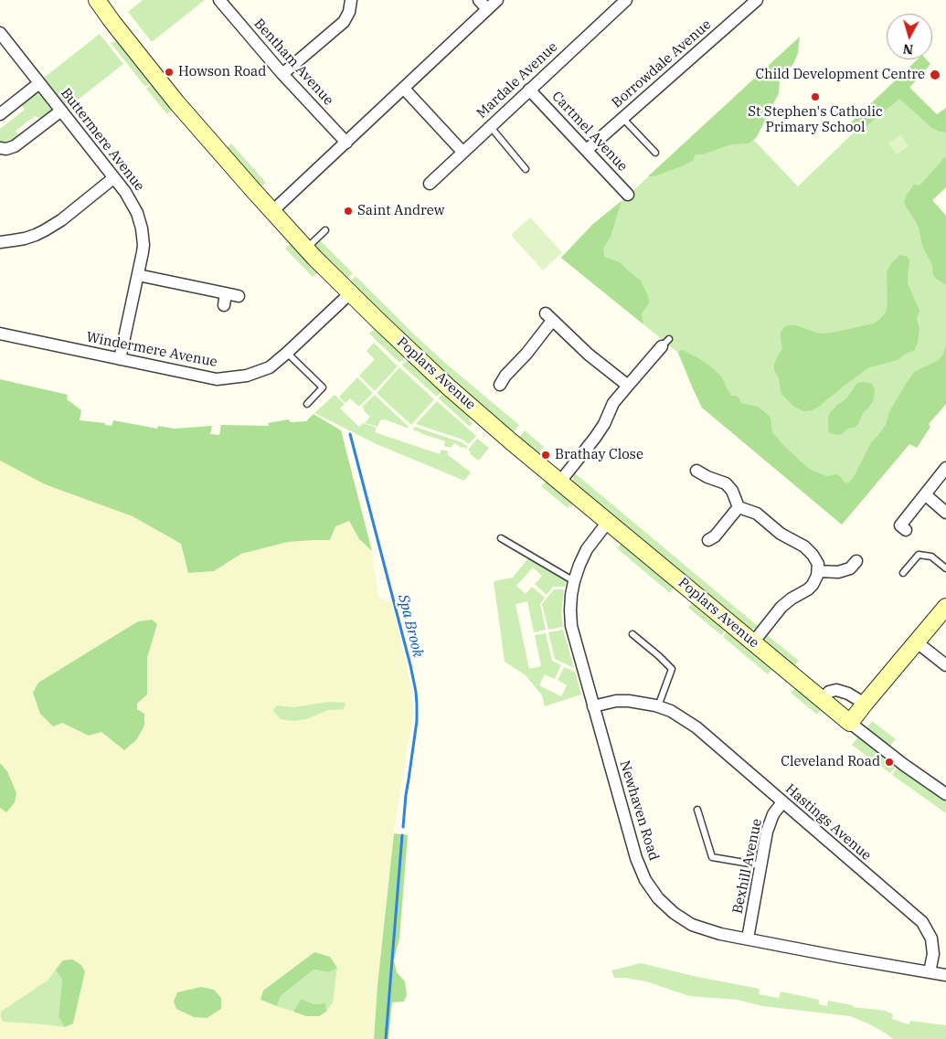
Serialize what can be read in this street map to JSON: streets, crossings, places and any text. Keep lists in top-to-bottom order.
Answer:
{
  "streets": {
    "street": [
      "Bentham Avenue",
      "Borrowdale Avenue",
      "Mardale Avenue",
      "Cartmel Avenue",
      "Buttermere Avenue",
      "Windermere Avenue",
      "Poplars Avenue",
      "Newhaven Road",
      "Hastings Avenue",
      "Bexhill Avenue"
    ]
  },
  "crossings": [
    ["Borrowdale Avenue", "Cartmel Avenue"],
    ["Mardale Avenue", "Cartmel Avenue"],
    ["Buttermere Avenue", "Windermere Avenue"],
    ["Windermere Avenue", "Poplars Avenue"],
    ["Poplars Avenue", "Newhaven Road"],
    ["Newhaven Road", "Hastings Avenue"],
    ["Newhaven Road", "Bexhill Avenue"],
    ["Hastings Avenue", "Bexhill Avenue"]
  ],
  "water": ["Spa Brook"],
  "places": [
    "Howson Road",
    "Child Development Centre",
    "St Stephen's Catholic Primary School",
    "Saint Andrew",
    "Brathay Close",
    "Cleveland Road"
  ],
  "north": "bottom"
}
